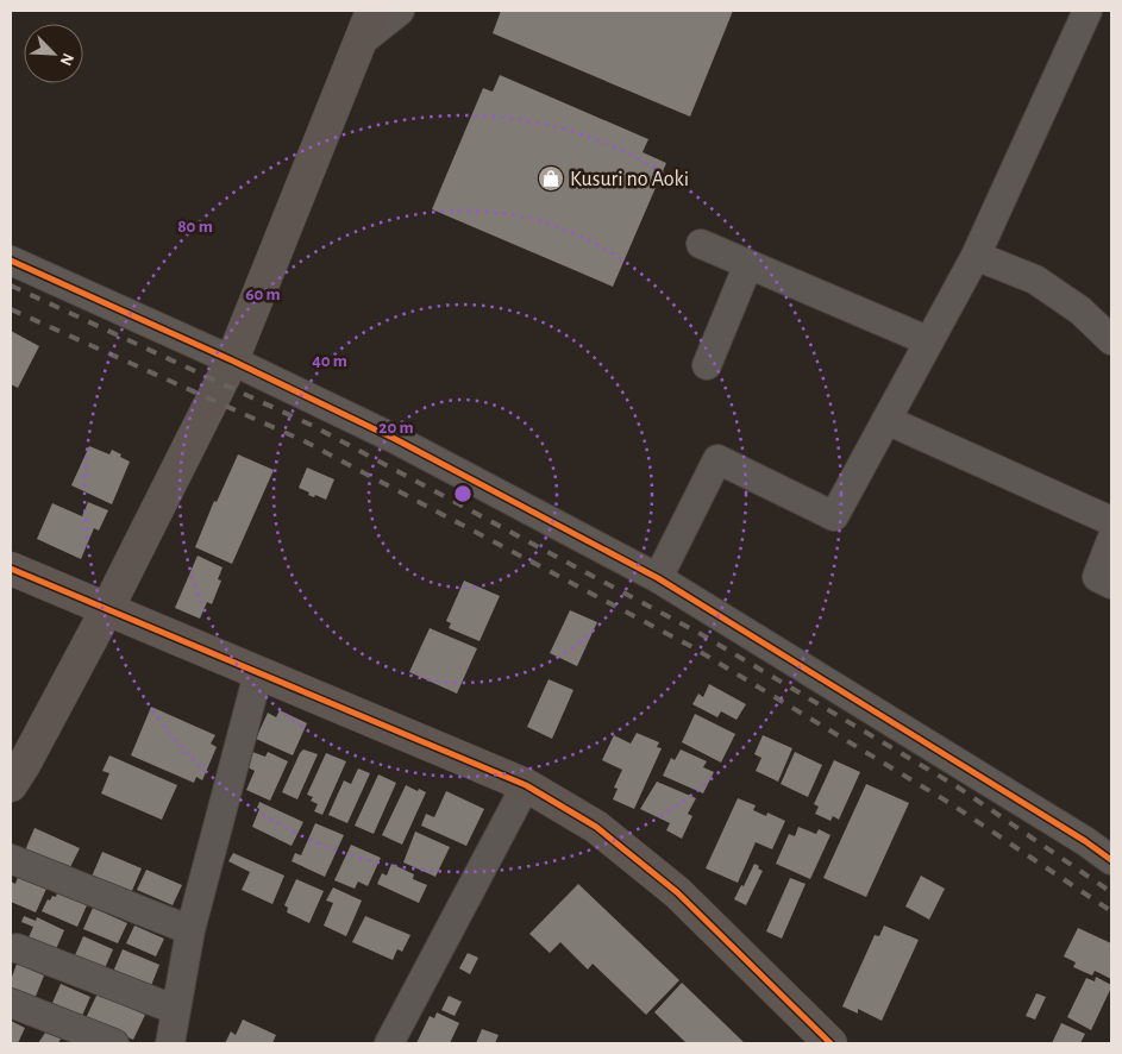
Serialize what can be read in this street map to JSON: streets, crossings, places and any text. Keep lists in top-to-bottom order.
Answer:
{
  "places": {
    "shop": ["Kusuri no Aoki"]
  },
  "north": "bottom right",
  "rings": [
    "80 m",
    "60 m",
    "40 m",
    "20 m"
  ]
}
